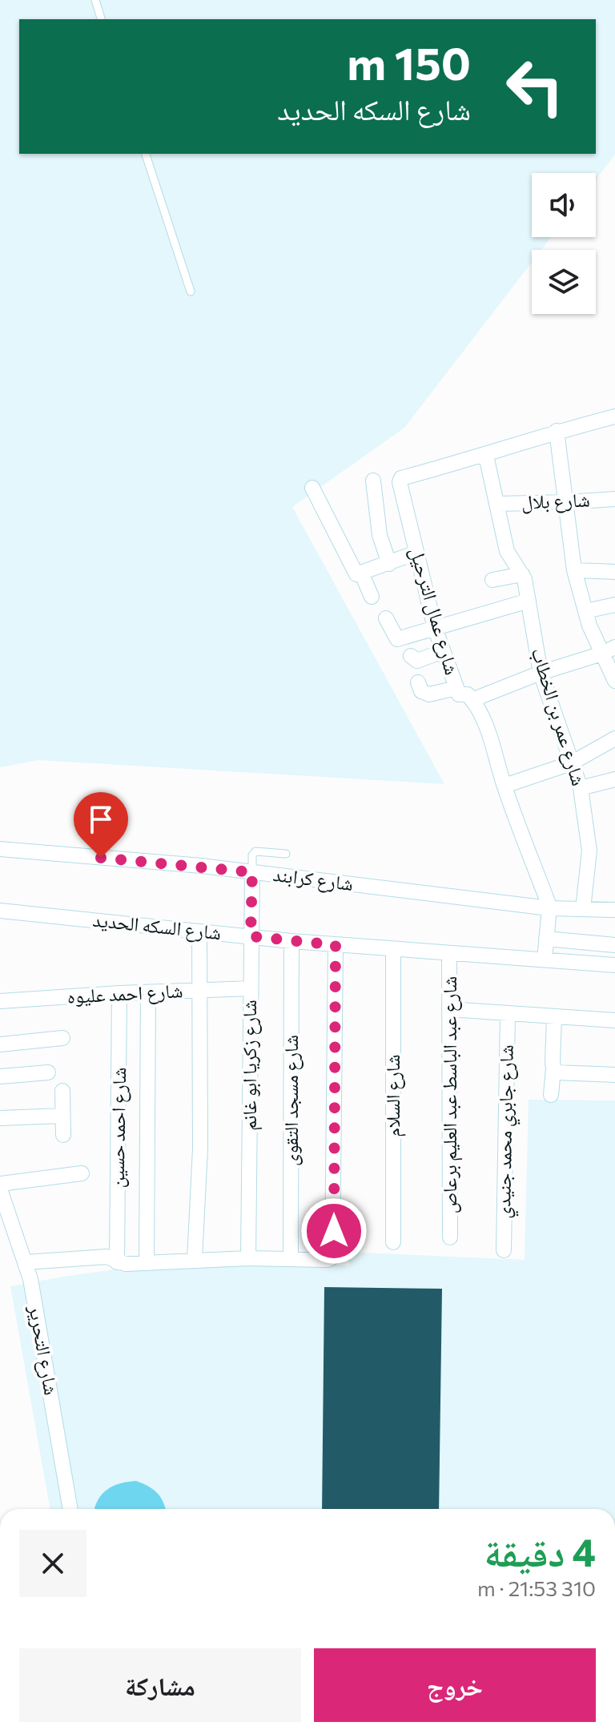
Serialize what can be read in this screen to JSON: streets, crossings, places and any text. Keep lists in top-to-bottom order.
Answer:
{
  "streets": {
    "street": [
      "شارع بلال",
      "شارع عمال الترحيل",
      "شارع عمر بن الخطاب",
      "شارع كرابند",
      "شارع السكه الحديد",
      "شارع احمد عليوه",
      "شارع زكريا ابو غانم",
      "شارع عبد الباسط عبد العليم برعاص",
      "شارع السلام",
      "شارع مسجد التقوى",
      "شارع احمد حسين",
      "شارع جابري محمد جنيدي",
      "شارع التحرير"
    ]
  },
  "crossings": [
    ["شارع بلال", "شارع عمر بن الخطاب"],
    ["شارع عمال الترحيل", "شارع عمر بن الخطاب"],
    ["شارع عمال الترحيل", "شارع كرابند"],
    ["شارع كرابند", "شارع زكريا ابو غانم"],
    ["شارع السكه الحديد", "شارع زكريا ابو غانم"],
    ["شارع السكه الحديد", "شارع عبد الباسط عبد العليم برعاص"],
    ["شارع السكه الحديد", "شارع السلام"],
    ["شارع السكه الحديد", "شارع مسجد التقوى"],
    ["شارع احمد عليوه", "شارع زكريا ابو غانم"],
    ["شارع احمد عليوه", "شارع احمد حسين"]
  ],
  "page": {
    "turn": ["150 m", "شارع السكه الحديد"],
    "heading": ["4 دقيقة", "310 m · 21:53"],
    "buttons": ["خروج", "مشاركة"]
  }
}
